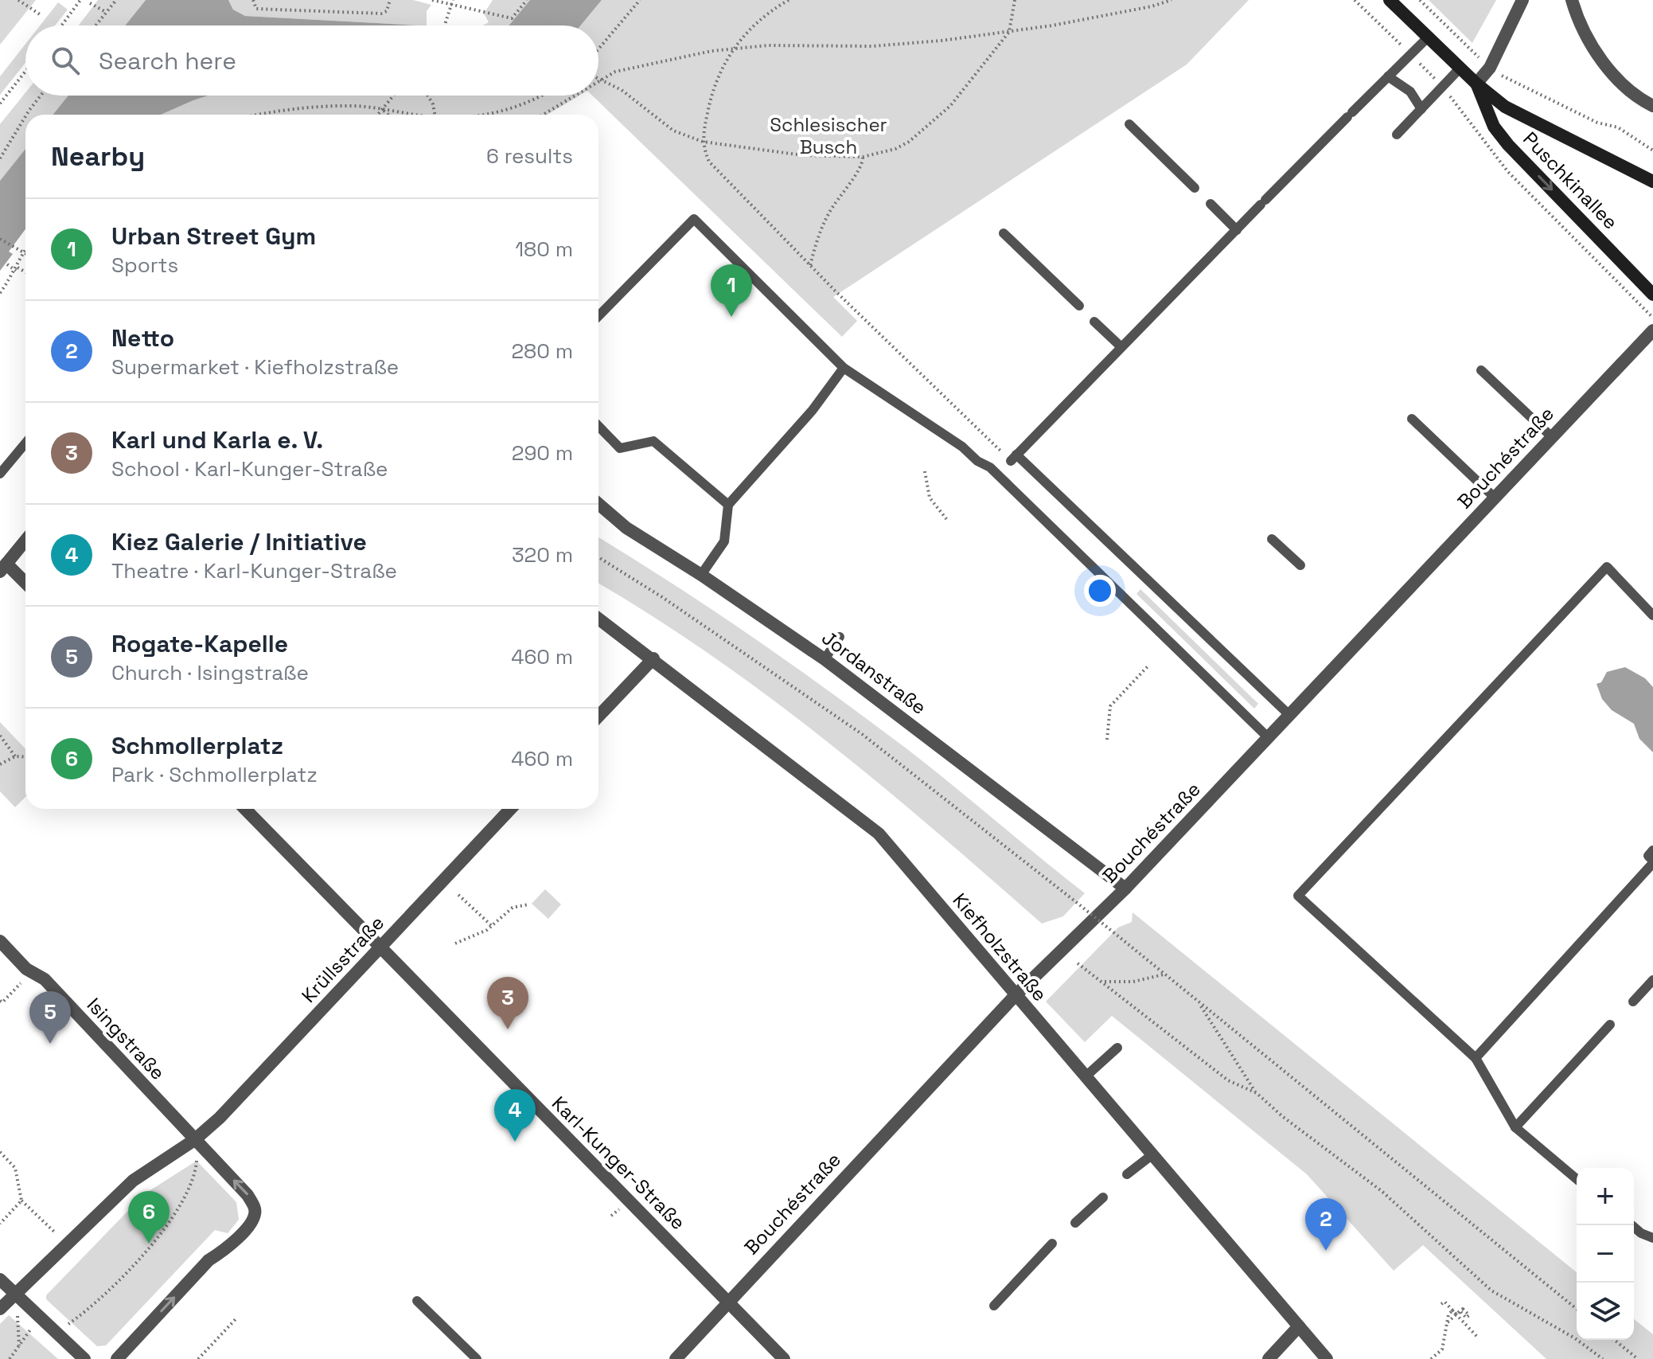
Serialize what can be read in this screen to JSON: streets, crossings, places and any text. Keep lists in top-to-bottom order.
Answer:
{
  "streets": {
    "main road": ["Puschkinallee"],
    "street": [
      "Bouchéstraße",
      "Jordanstraße",
      "Kiefholzstraße",
      "Krüllsstraße",
      "Isingstraße",
      "Karl-Kunger-Straße"
    ]
  },
  "crossings": [
    ["Bouchéstraße", "Jordanstraße"],
    ["Bouchéstraße", "Kiefholzstraße"],
    ["Bouchéstraße", "Karl-Kunger-Straße"],
    ["Krüllsstraße", "Isingstraße"],
    ["Krüllsstraße", "Karl-Kunger-Straße"]
  ],
  "parks": ["Schlesischer Busch"],
  "page": {
    "search": "Search here",
    "heading": ["Nearby", "6 results"],
    "list": [
      {
        "mark": "1",
        "name": "Urban Street Gym",
        "note": "Sports",
        "value": "180 m"
      },
      {
        "mark": "2",
        "name": "Netto",
        "note": "Supermarket · Kiefholzstraße",
        "value": "280 m"
      },
      {
        "mark": "3",
        "name": "Karl und Karla e. V.",
        "note": "School · Karl-Kunger-Straße",
        "value": "290 m"
      },
      {
        "mark": "4",
        "name": "Kiez Galerie / Initiative",
        "note": "Theatre · Karl-Kunger-Straße",
        "value": "320 m"
      },
      {
        "mark": "5",
        "name": "Rogate-Kapelle",
        "note": "Church · Isingstraße",
        "value": "460 m"
      },
      {
        "mark": "6",
        "name": "Schmollerplatz",
        "note": "Park · Schmollerplatz",
        "value": "460 m"
      }
    ],
    "pins": [
      "1",
      "3",
      "5",
      "4",
      "6",
      "2"
    ],
    "map_buttons": ["+", "−"]
  }
}
